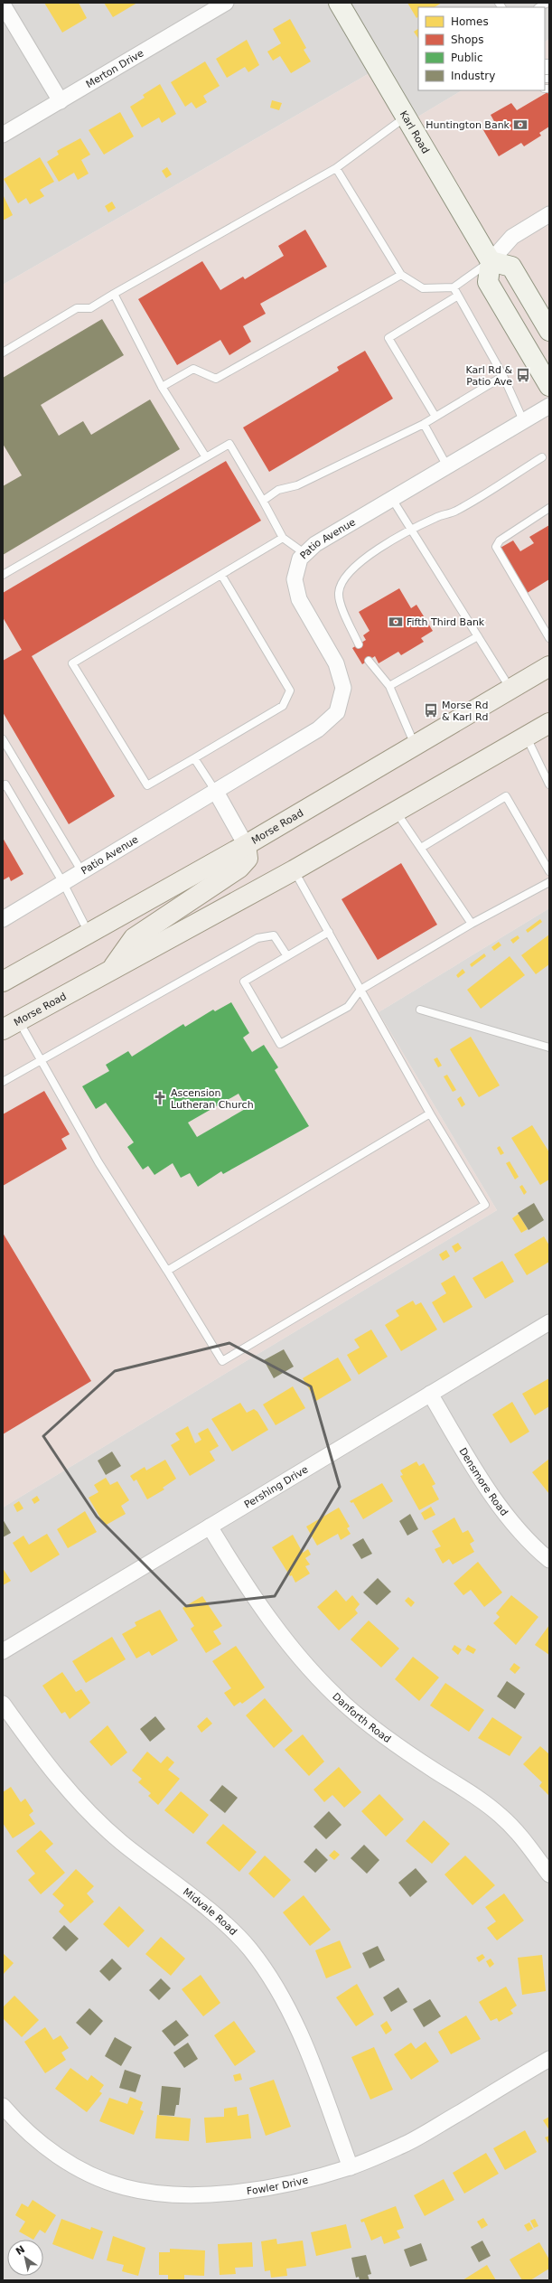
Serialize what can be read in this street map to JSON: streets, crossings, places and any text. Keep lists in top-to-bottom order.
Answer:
{
  "streets": {
    "main road": ["Karl Road", "Morse Road"],
    "street": [
      "Merton Drive",
      "Patio Avenue",
      "Densmore Road",
      "Pershing Drive",
      "Danforth Road",
      "Midvale Road",
      "Fowler Drive"
    ]
  },
  "crossings": [
    ["Densmore Road", "Pershing Drive"],
    ["Pershing Drive", "Danforth Road"],
    ["Midvale Road", "Fowler Drive"]
  ],
  "places": {
    "bank": ["Huntington Bank", "Fifth Third Bank"],
    "bus stop": ["Karl Rd & Patio Ave", "Morse Rd & Karl Rd"],
    "church": ["Ascension Lutheran Church"]
  },
  "legend": [
    "Homes",
    "Shops",
    "Public",
    "Industry"
  ],
  "north": "top left"
}
